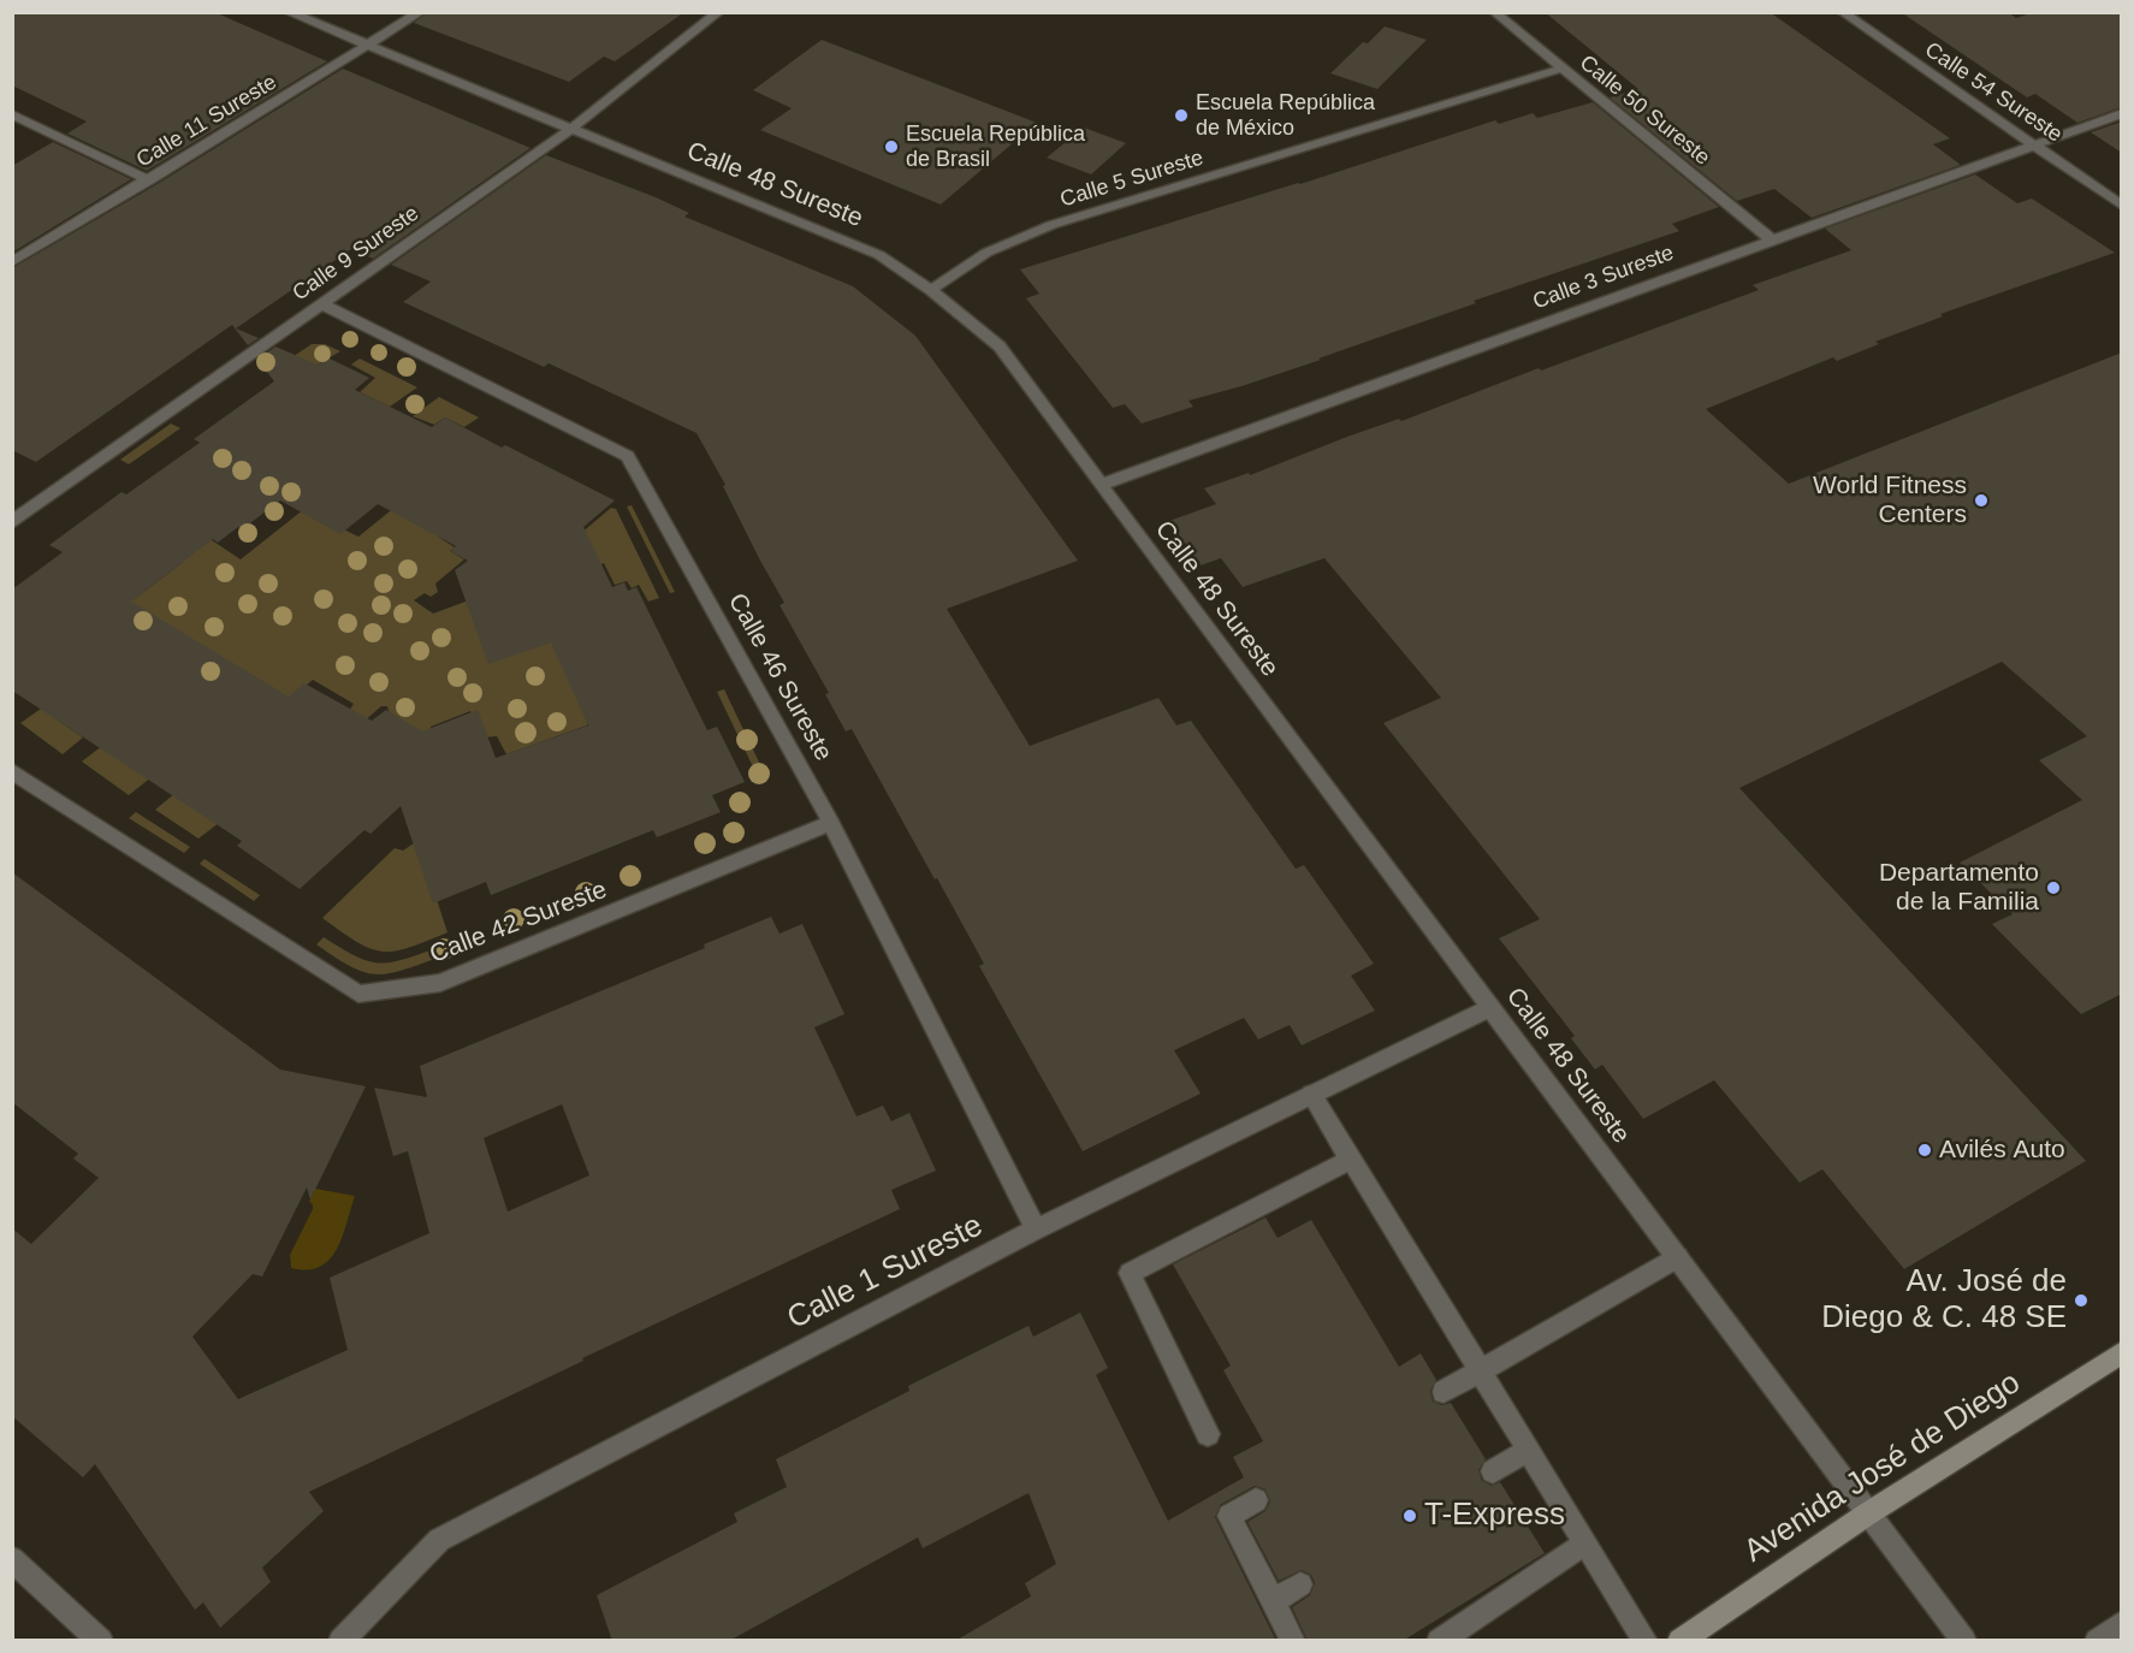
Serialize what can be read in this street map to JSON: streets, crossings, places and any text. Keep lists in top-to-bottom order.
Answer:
{
  "streets": {
    "main road": ["Avenida José de Diego"],
    "street": [
      "Calle 54 Sureste",
      "Calle 50 Sureste",
      "Calle 11 Sureste",
      "Calle 5 Sureste",
      "Calle 48 Sureste",
      "Calle 9 Sureste",
      "Calle 3 Sureste",
      "Calle 46 Sureste",
      "Calle 42 Sureste",
      "Calle 1 Sureste"
    ]
  },
  "crossings": [
    ["Calle 54 Sureste", "Calle 3 Sureste"],
    ["Calle 50 Sureste", "Calle 5 Sureste"],
    ["Calle 50 Sureste", "Calle 3 Sureste"],
    ["Calle 11 Sureste", "Calle 48 Sureste"],
    ["Calle 5 Sureste", "Calle 48 Sureste"],
    ["Calle 48 Sureste", "Calle 9 Sureste"],
    ["Calle 48 Sureste", "Calle 3 Sureste"],
    ["Calle 48 Sureste", "Calle 1 Sureste"],
    ["Calle 48 Sureste", "Avenida José de Diego"],
    ["Calle 9 Sureste", "Calle 46 Sureste"],
    ["Calle 46 Sureste", "Calle 42 Sureste"],
    ["Calle 46 Sureste", "Calle 1 Sureste"]
  ],
  "places": [
    "Escuela República de México",
    "Escuela República de Brasil",
    "World Fitness Centers",
    "Departamento de la Familia",
    "Avilés Auto",
    "Av. José de Diego & C. 48 SE",
    "T-Express"
  ]
}
